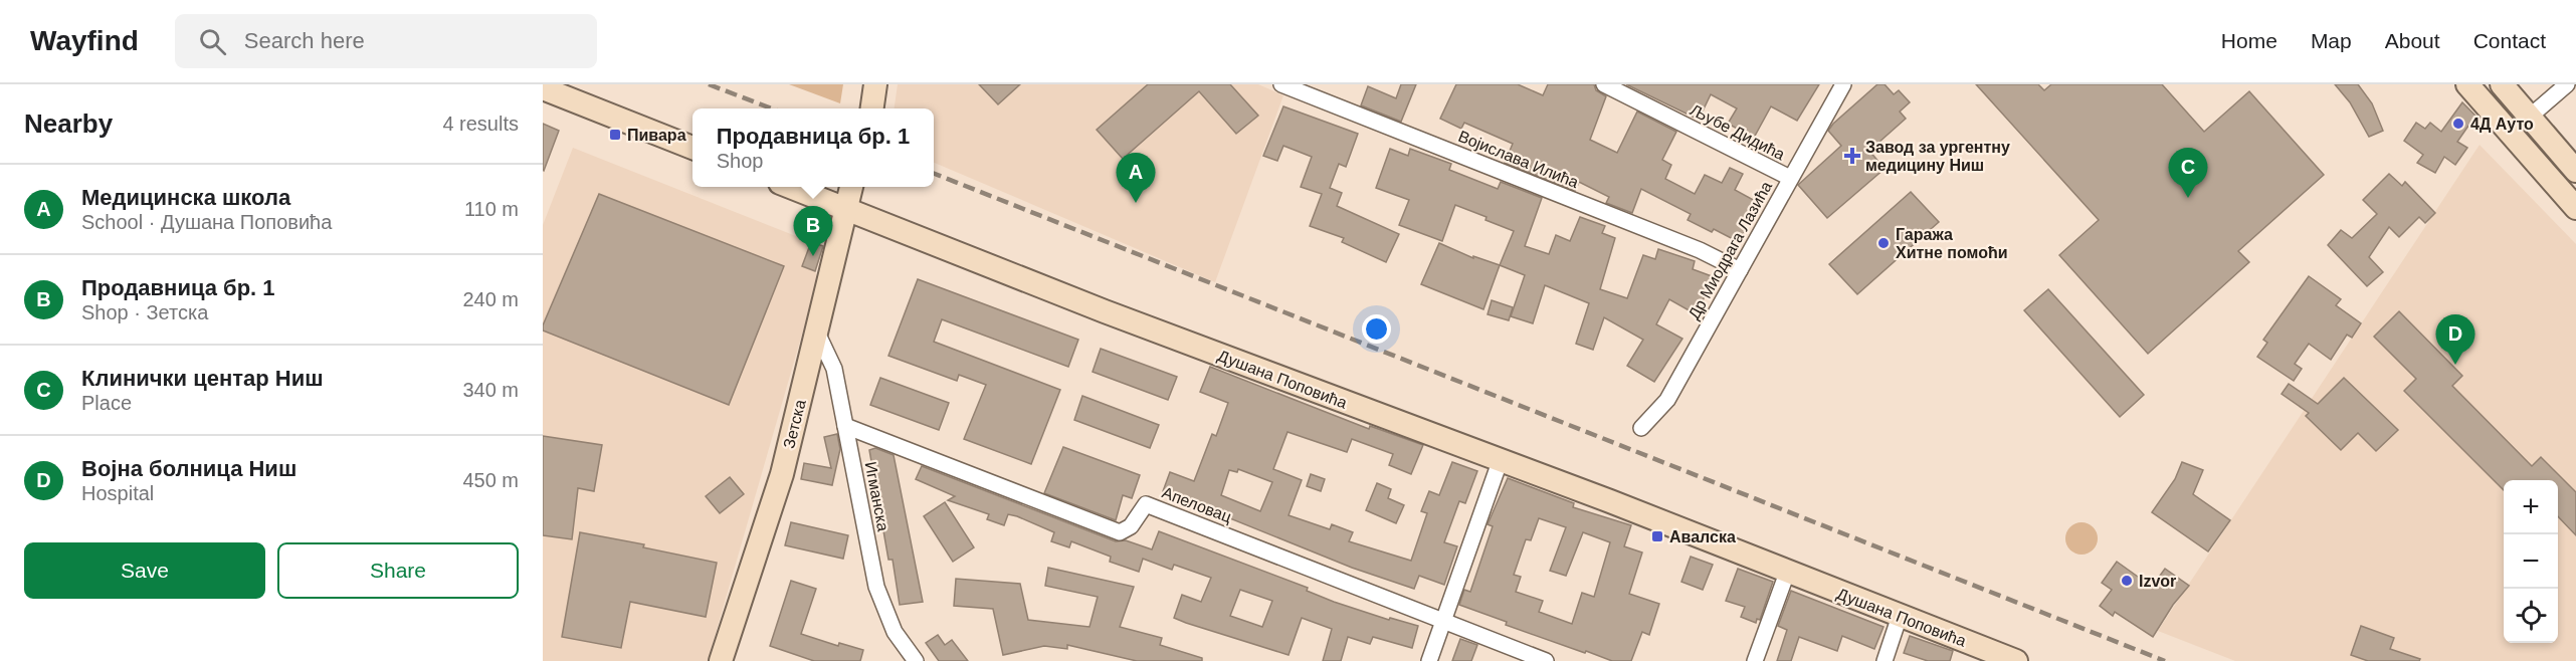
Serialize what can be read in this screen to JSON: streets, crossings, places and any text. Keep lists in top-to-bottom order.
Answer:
{
  "streets": {
    "street": [
      "Љубе Дидића",
      "Војислава Илића",
      "Др Миодрага Лазића",
      "Душана Поповића",
      "Зетска",
      "Игманска",
      "Апеловац"
    ]
  },
  "crossings": [
    ["Љубе Дидића", "Др Миодрага Лазића"],
    ["Војислава Илића", "Др Миодрага Лазића"],
    ["Душана Поповића", "Зетска"],
    ["Зетска", "Игманска"],
    ["Игманска", "Апеловац"]
  ],
  "places": {
    "other": ["4Д Ауто", "Гаража Хитне помоћи", "Izvor"],
    "transit": ["Пивара", "Авалска"],
    "health": ["Завод за ургентну медицину Ниш"]
  },
  "page": {
    "header": "Wayfind",
    "search": "Search here",
    "nav": [
      "Home",
      "Map",
      "About",
      "Contact"
    ],
    "heading": ["Nearby", "4 results"],
    "popup": ["Продавница бр. 1", "Shop"],
    "pins": [
      "C",
      "A",
      "B",
      "D"
    ],
    "list": [
      {
        "mark": "A",
        "name": "Медицинска школа",
        "note": "School · Душана Поповића",
        "value": "110 m"
      },
      {
        "mark": "B",
        "name": "Продавница бр. 1",
        "note": "Shop · Зетска",
        "value": "240 m"
      },
      {
        "mark": "C",
        "name": "Клинички центар Ниш",
        "note": "Place",
        "value": "340 m"
      },
      {
        "mark": "D",
        "name": "Војна болница Ниш",
        "note": "Hospital",
        "value": "450 m"
      }
    ],
    "map_buttons": ["+", "−"],
    "buttons": ["Save", "Share"]
  }
}
